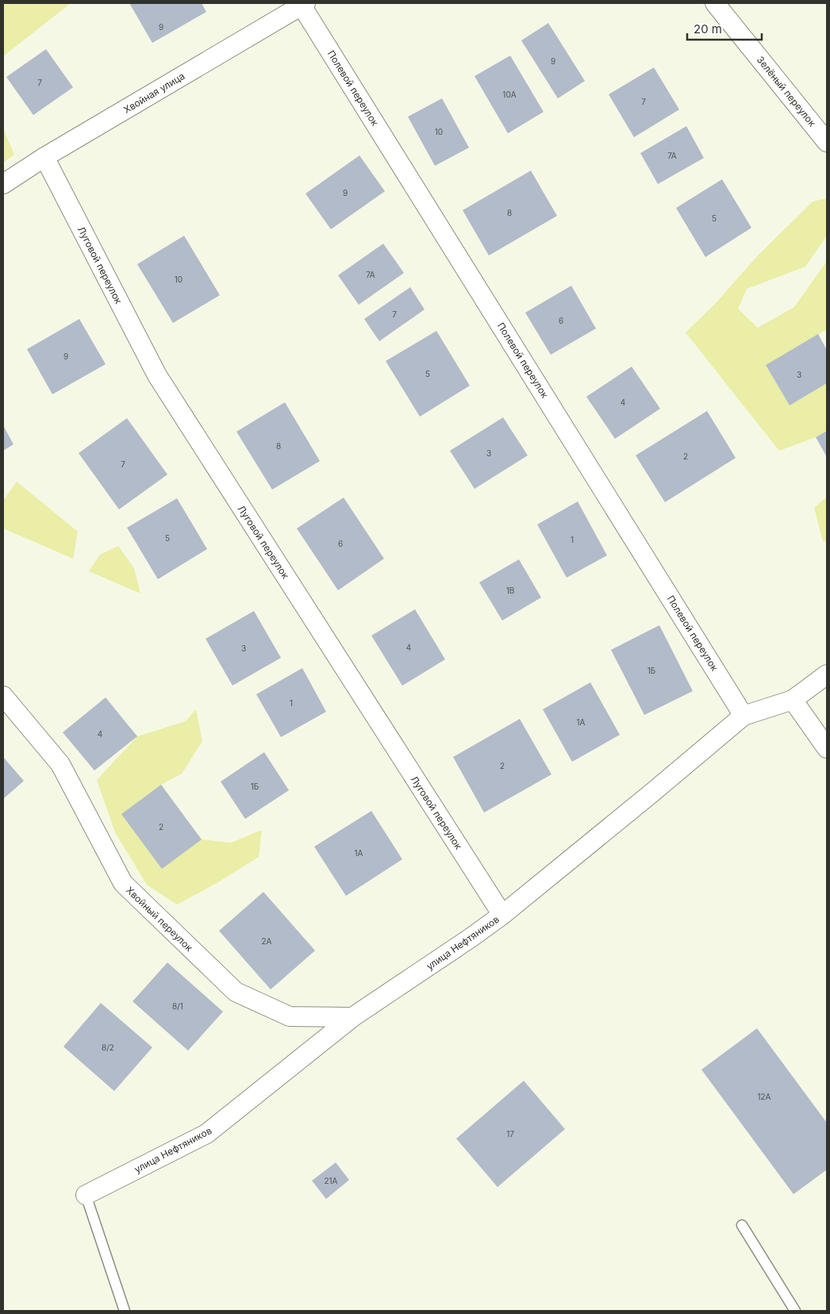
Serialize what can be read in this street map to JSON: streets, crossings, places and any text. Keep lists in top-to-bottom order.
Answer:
{
  "streets": {
    "street": [
      "Полевой переулок",
      "Зелёный переулок",
      "Хвойная улица",
      "Луговой переулок",
      "Хвойный переулок",
      "улица Нефтяников"
    ]
  },
  "crossings": [
    ["Полевой переулок", "Хвойная улица"],
    ["Полевой переулок", "улица Нефтяников"],
    ["Хвойная улица", "Луговой переулок"],
    ["Луговой переулок", "улица Нефтяников"],
    ["Хвойный переулок", "улица Нефтяников"]
  ],
  "house_numbers": [
    "9",
    "9",
    "7",
    "10А",
    "7",
    "10",
    "7А",
    "9",
    "8",
    "5",
    "7А",
    "10",
    "7",
    "6",
    "9",
    "5",
    "3",
    "4",
    "8",
    "3",
    "2",
    "7",
    "5",
    "1",
    "6",
    "1В",
    "4",
    "3",
    "1Б",
    "1",
    "1А",
    "4",
    "2",
    "1Б",
    "2",
    "1А",
    "2А",
    "8/1",
    "8/2",
    "12А",
    "17",
    "21А"
  ],
  "scale_bar": "20 m"
}
